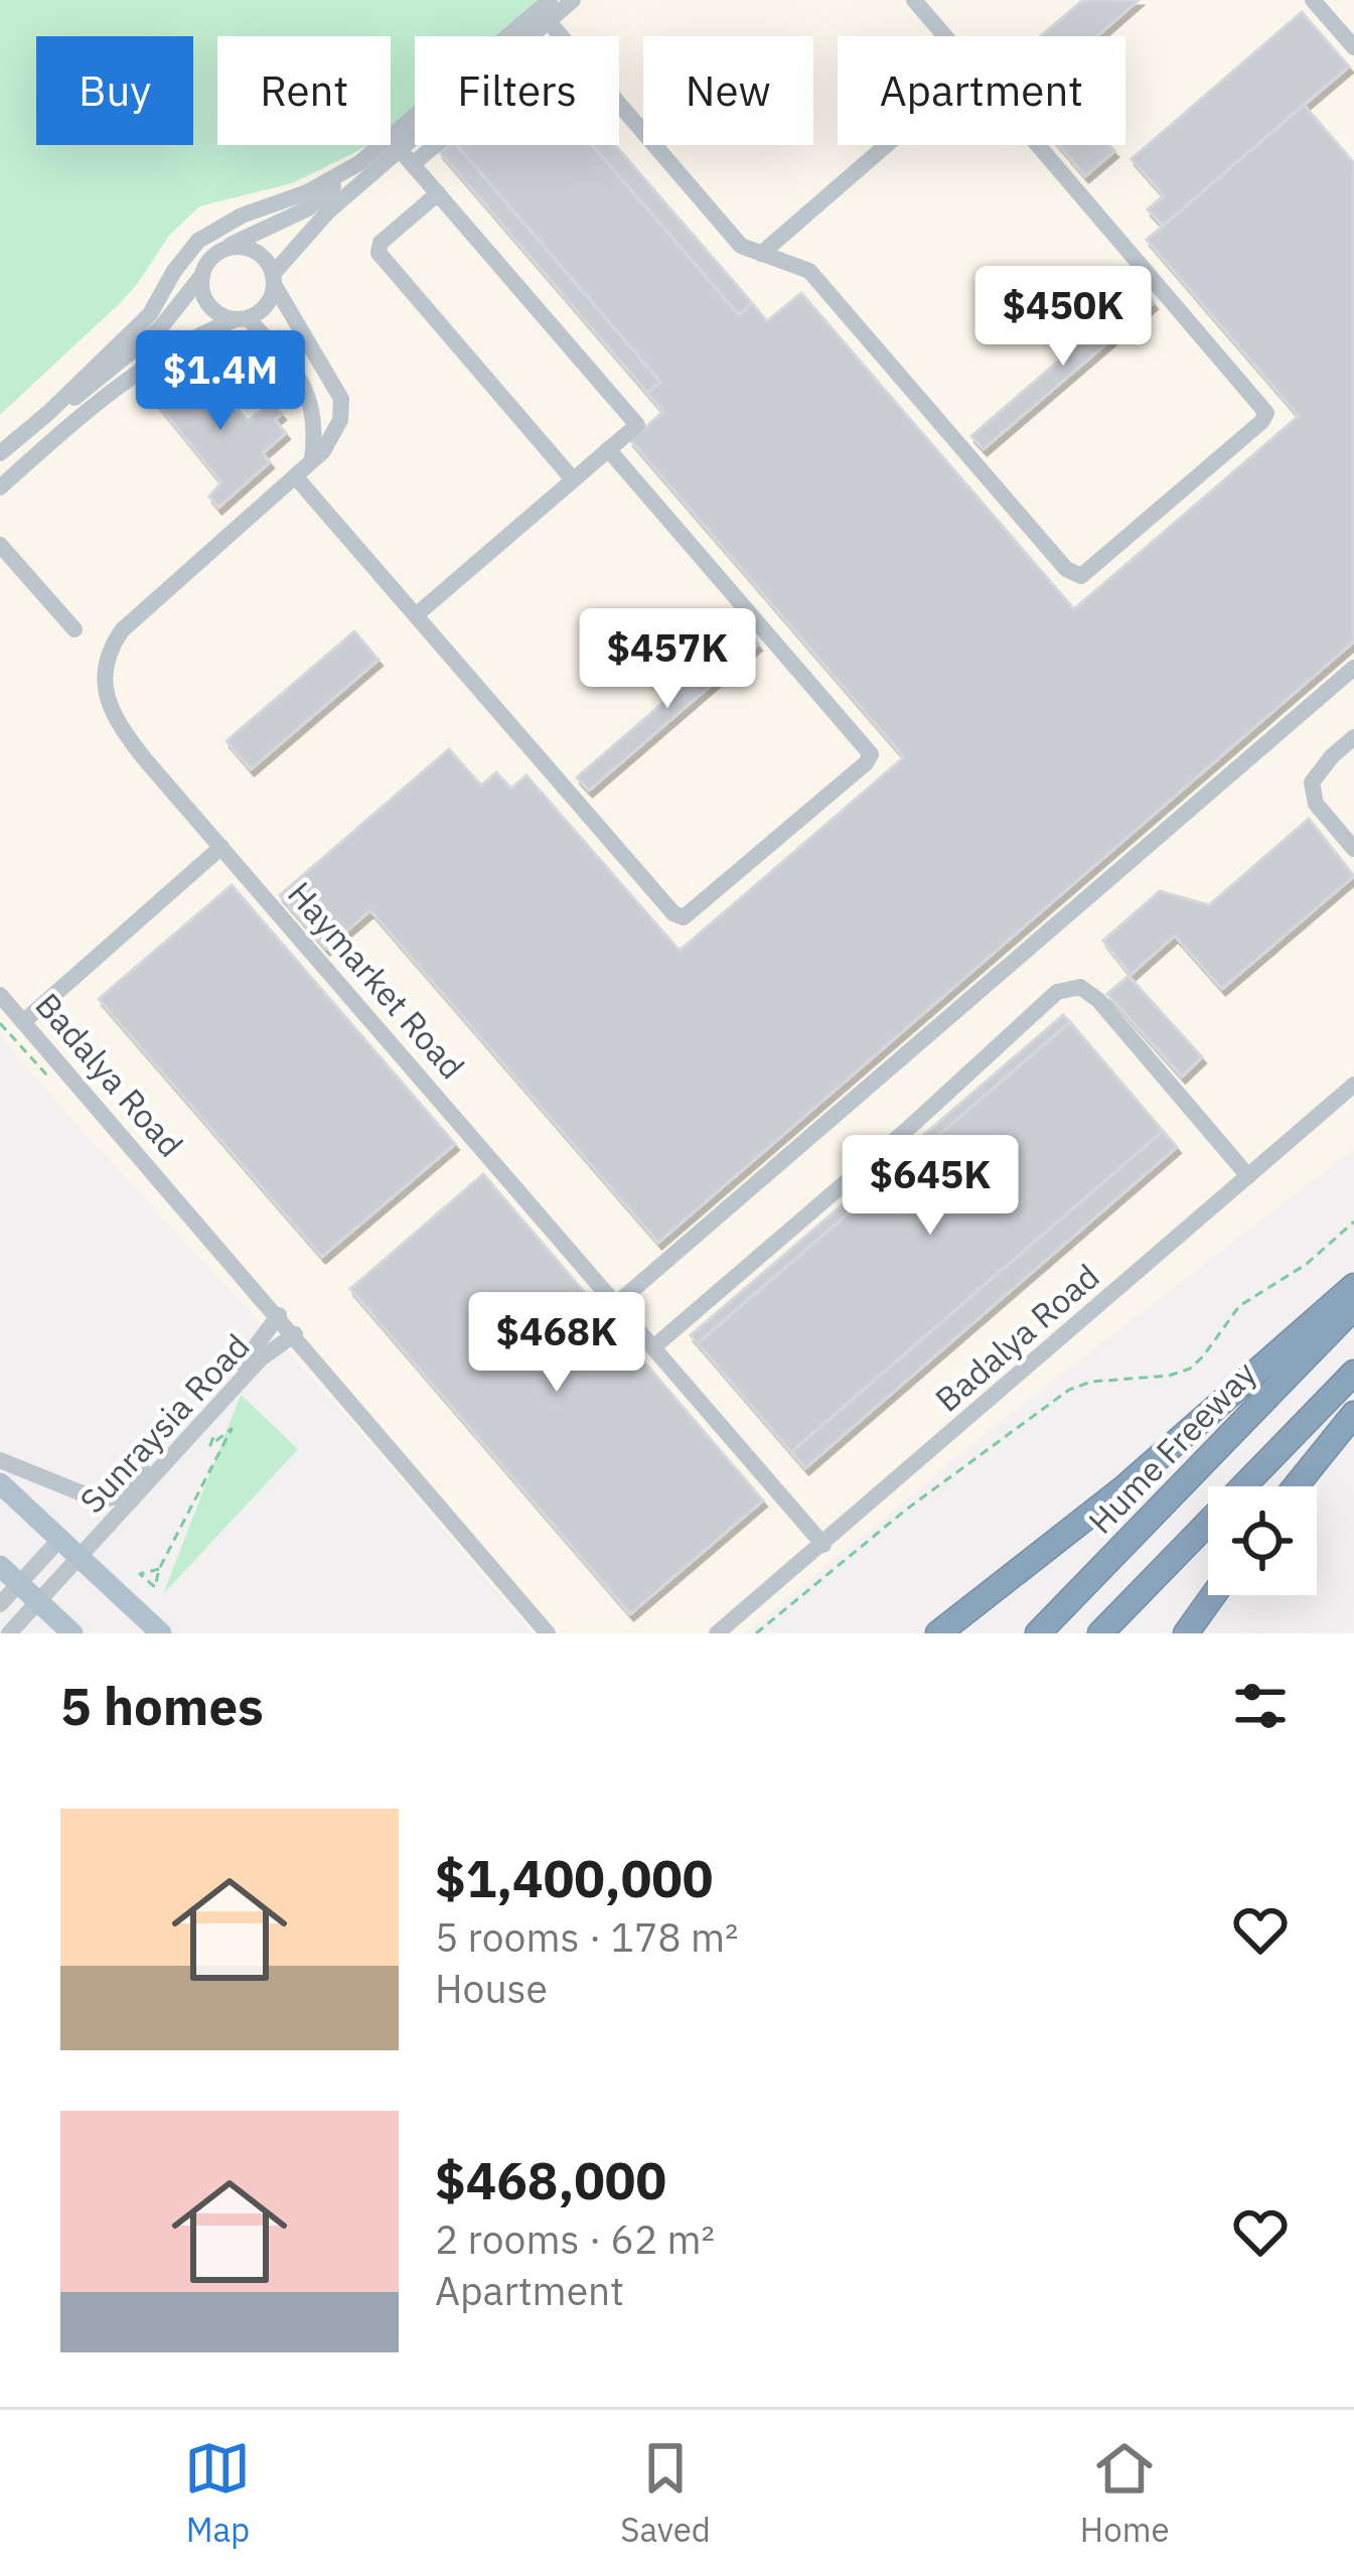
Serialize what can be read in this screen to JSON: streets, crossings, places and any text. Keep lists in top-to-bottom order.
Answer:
{
  "streets": {
    "highway": ["Hume Freeway"],
    "street": ["Haymarket Road", "Badalya Road", "Sunraysia Road"]
  },
  "crossings": [
    ["Haymarket Road", "Badalya Road"],
    ["Badalya Road", "Sunraysia Road"]
  ],
  "page": {
    "chip": [
      "Buy",
      "Rent",
      "Filters",
      "New",
      "Apartment"
    ],
    "price": [
      "$450K",
      "$1.4M",
      "$457K",
      "$645K",
      "$468K"
    ],
    "heading": "5 homes",
    "list": [
      {
        "name": "$1,400,000",
        "note": "5 rooms · 178 m² · House"
      },
      {
        "name": "$468,000",
        "note": "2 rooms · 62 m² · Apartment"
      }
    ],
    "tabs": ["Map", "Saved", "Home"]
  }
}
